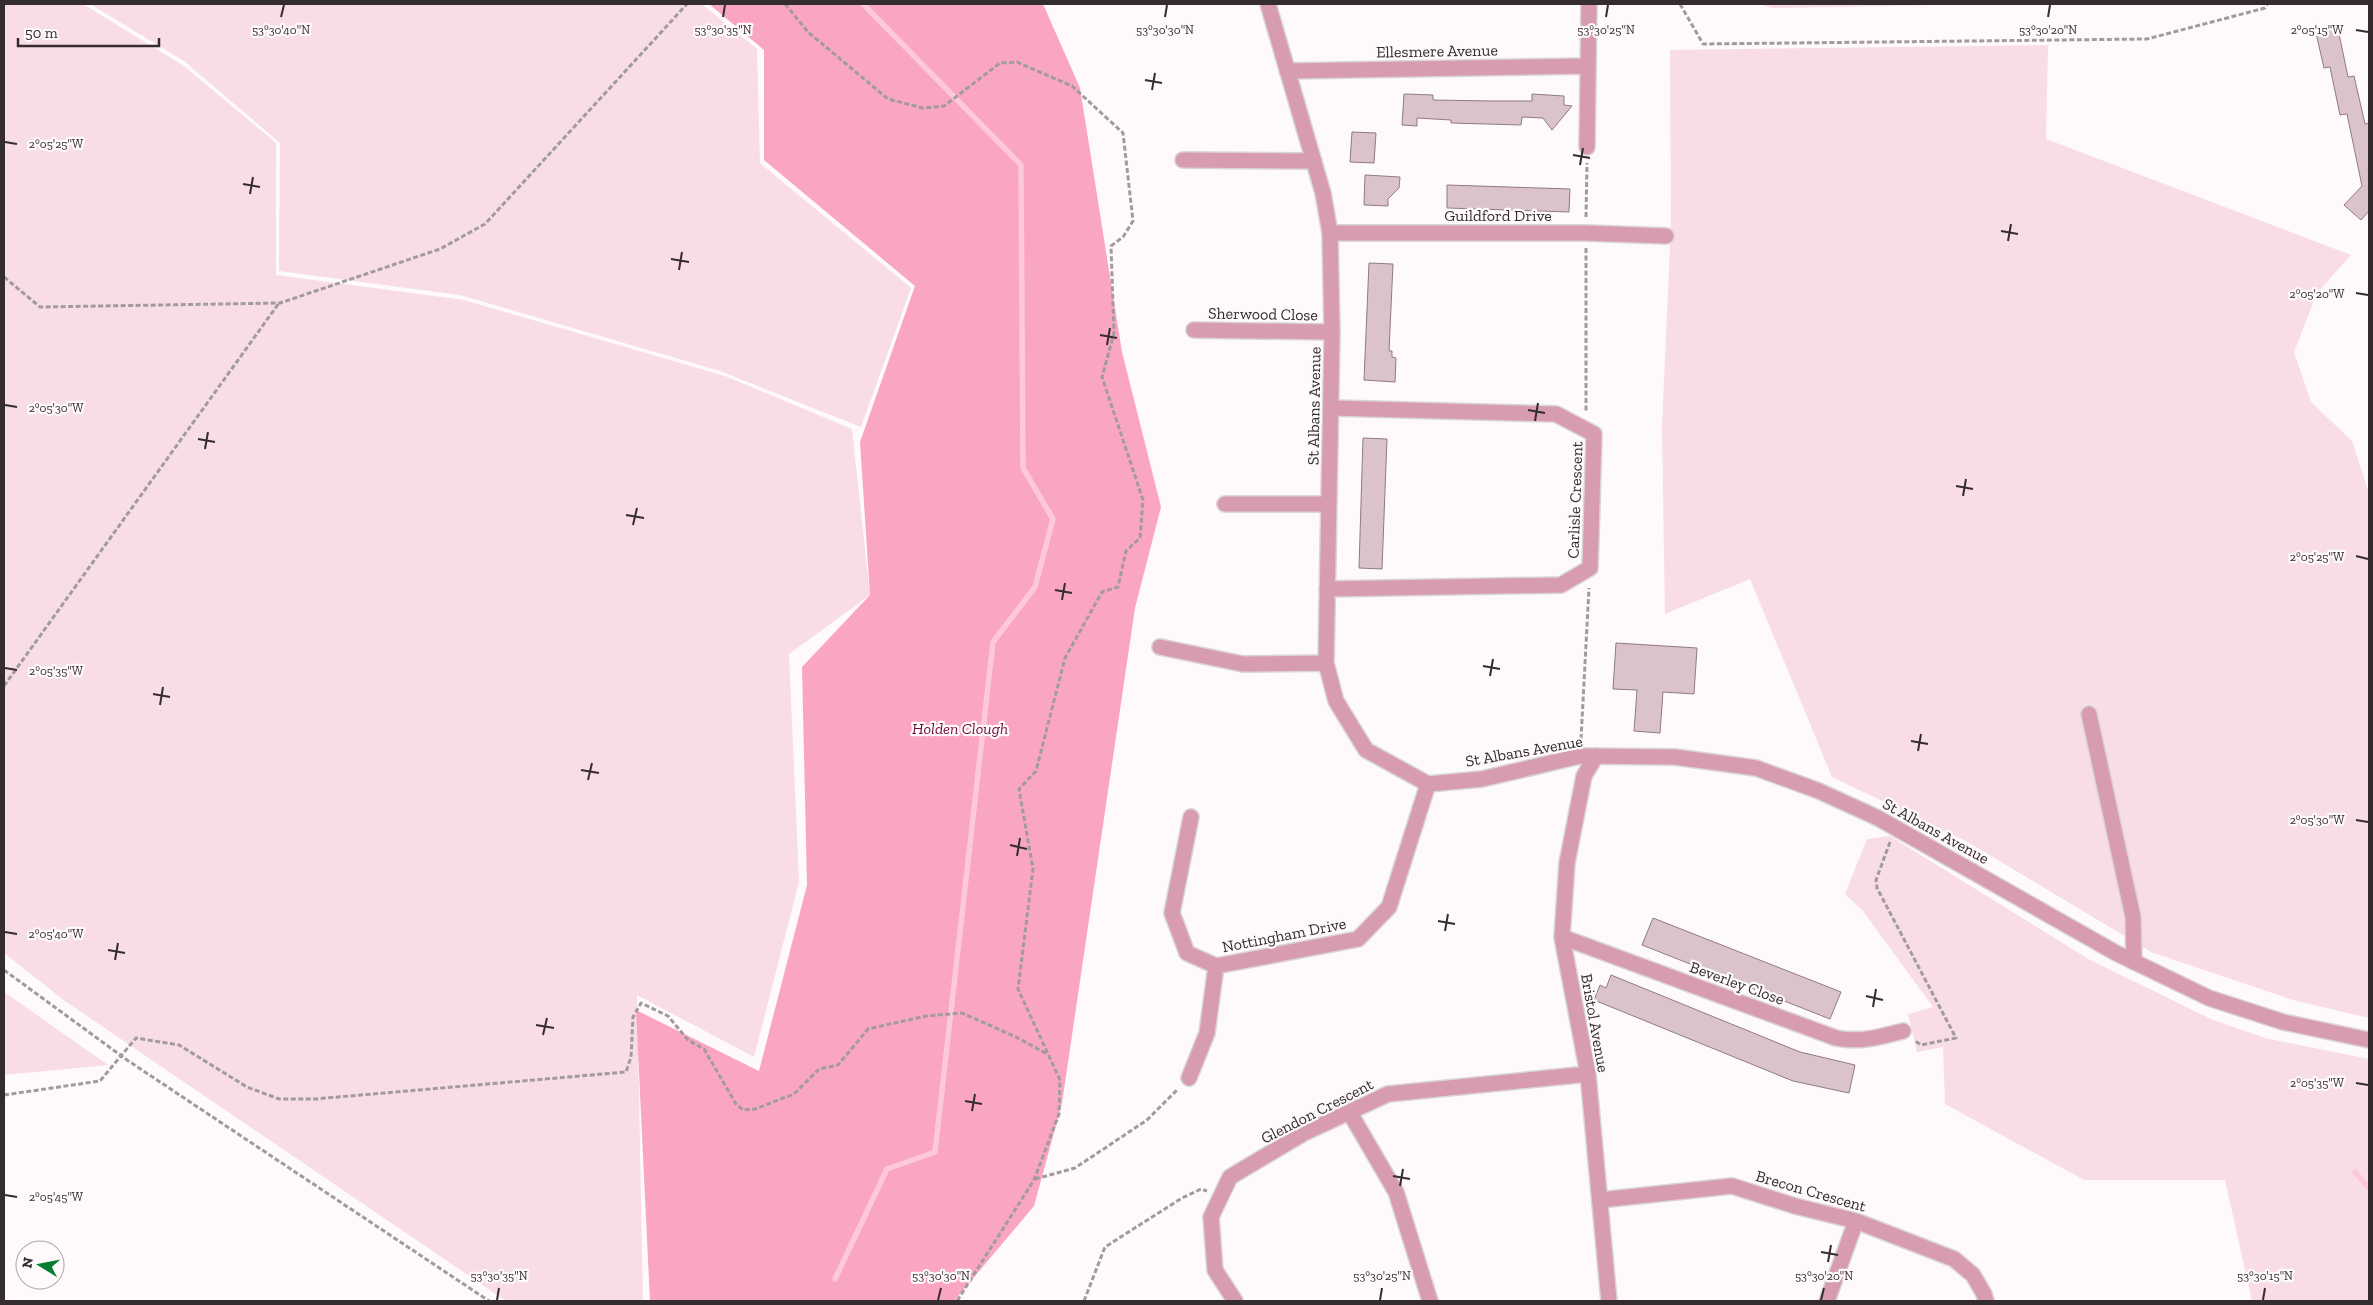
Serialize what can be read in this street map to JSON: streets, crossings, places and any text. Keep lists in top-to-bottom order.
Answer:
{
  "streets": {
    "street": [
      "Ellesmere Avenue",
      "Guildford Drive",
      "Sherwood Close",
      "St Albans Avenue",
      "Carlisle Crescent",
      "Nottingham Drive",
      "Beverley Close",
      "Bristol Avenue",
      "Glendon Crescent",
      "Brecon Crescent"
    ]
  },
  "crossings": [
    ["Ellesmere Avenue", "St Albans Avenue"],
    ["Guildford Drive", "St Albans Avenue"],
    ["Sherwood Close", "St Albans Avenue"],
    ["St Albans Avenue", "Carlisle Crescent"],
    ["St Albans Avenue", "Nottingham Drive"],
    ["St Albans Avenue", "Bristol Avenue"],
    ["Beverley Close", "Bristol Avenue"],
    ["Bristol Avenue", "Glendon Crescent"],
    ["Bristol Avenue", "Brecon Crescent"]
  ],
  "parks": ["Holden Clough"],
  "scale_bar": "50 m",
  "north": "left",
  "coordinates": [
    "53°30'40\"N",
    "53°30'35\"N",
    "53°30'30\"N",
    "53°30'25\"N",
    "53°30'20\"N",
    "2°05'15\"W",
    "2°05'25\"W",
    "2°05'20\"W",
    "2°05'30\"W",
    "2°05'35\"W",
    "2°05'40\"W",
    "2°05'45\"W",
    "53°30'15\"N"
  ]
}
